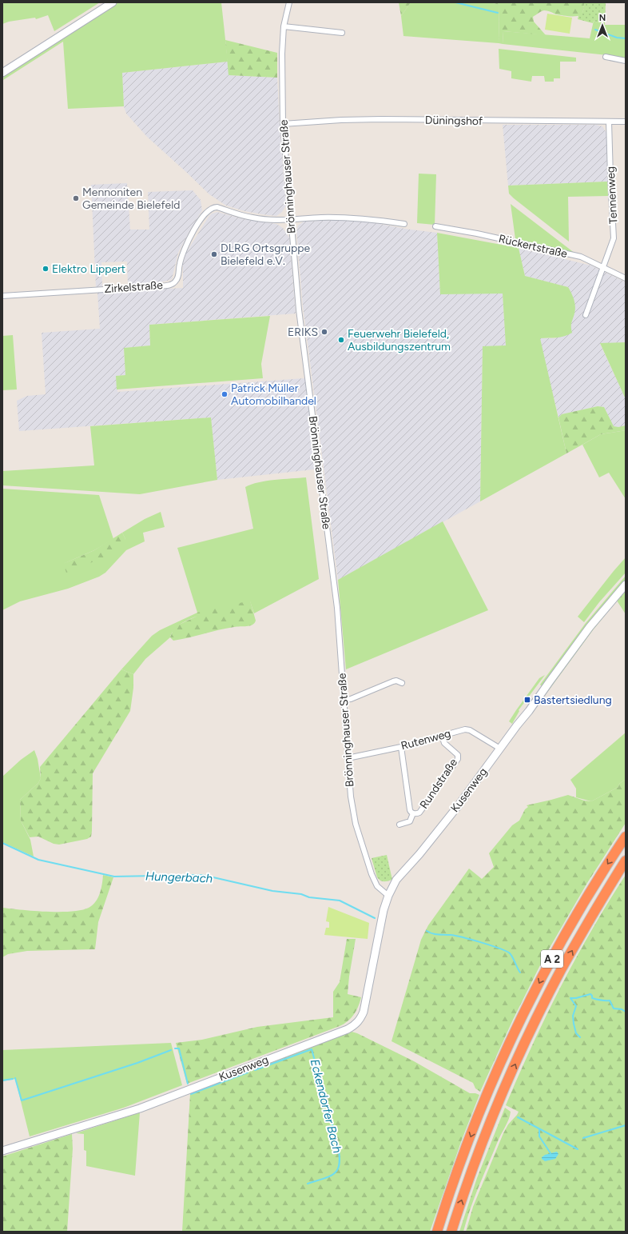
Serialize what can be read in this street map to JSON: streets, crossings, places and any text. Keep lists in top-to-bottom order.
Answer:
{
  "streets": {
    "highway": ["A 2"],
    "street": [
      "Düningshof",
      "Brönninghauser Straße",
      "Tennenweg",
      "Rückertstraße",
      "Zirkelstraße",
      "Rutenweg",
      "Rundstraße",
      "Kusenweg"
    ]
  },
  "crossings": [
    ["Düningshof", "Brönninghauser Straße"],
    ["Düningshof", "Tennenweg"],
    ["Brönninghauser Straße", "Zirkelstraße"],
    ["Brönninghauser Straße", "Rutenweg"],
    ["Brönninghauser Straße", "Kusenweg"],
    ["Tennenweg", "Rückertstraße"],
    ["Rutenweg", "Rundstraße"],
    ["Rutenweg", "Kusenweg"]
  ],
  "water": ["Hungerbach", "Eckendorfer Bach"],
  "places": {
    "other": [
      "Mennoniten Gemeinde Bielefeld",
      "DLRG Ortsgruppe Bielefeld e.V.",
      "Elektro Lippert",
      "ERIKS",
      "Feuerwehr Bielefeld, Ausbildungszentrum",
      "Patrick Müller Automobilhandel"
    ],
    "transit": ["Bastertsiedlung"]
  },
  "north": "top"
}
